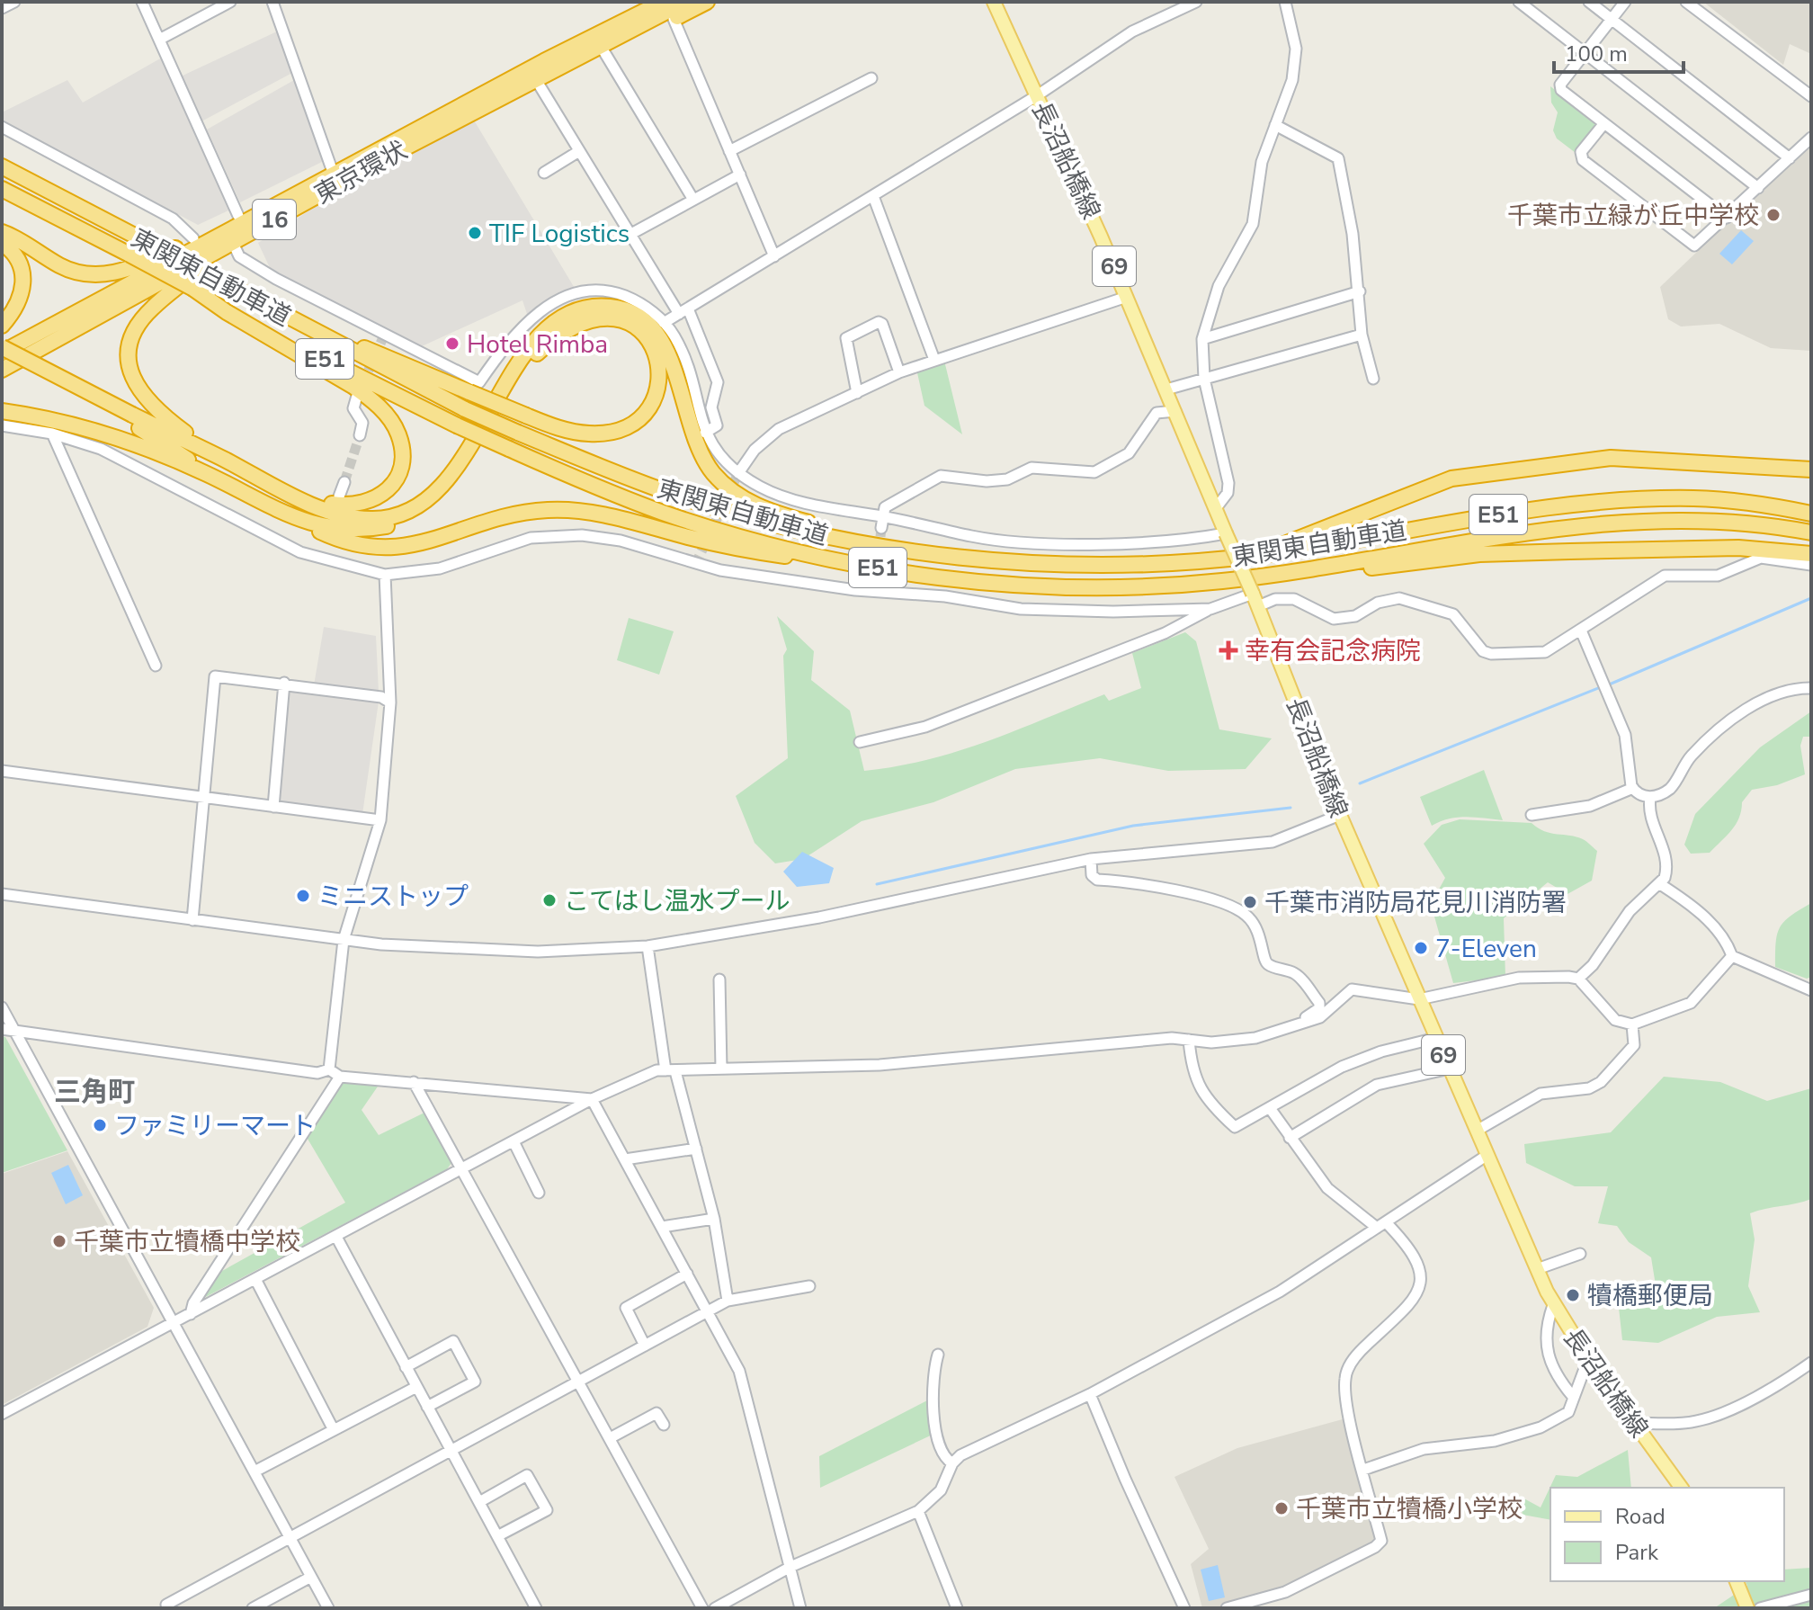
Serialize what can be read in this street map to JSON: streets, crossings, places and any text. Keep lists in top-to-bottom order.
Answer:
{
  "streets": {
    "highway": [
      "東京環状",
      "16",
      "東関東自動車道",
      "E51"
    ],
    "main road": ["長沼船橋線", "69"]
  },
  "crossings": [
    ["東京環状", "16"]
  ],
  "districts": ["三角町"],
  "places": {
    "other": [
      "千葉市立緑が丘中学校",
      "TIF Logistics",
      "Hotel Rimba",
      "ミニストップ",
      "こてはし温水プール",
      "千葉市消防局花見川消防署",
      "7-Eleven",
      "ファミリーマート",
      "千葉市立犢橋中学校",
      "犢橋郵便局",
      "千葉市立犢橋小学校"
    ],
    "health": ["幸有会記念病院"]
  },
  "legend": ["Road", "Park"],
  "scale_bar": "100 m"
}
